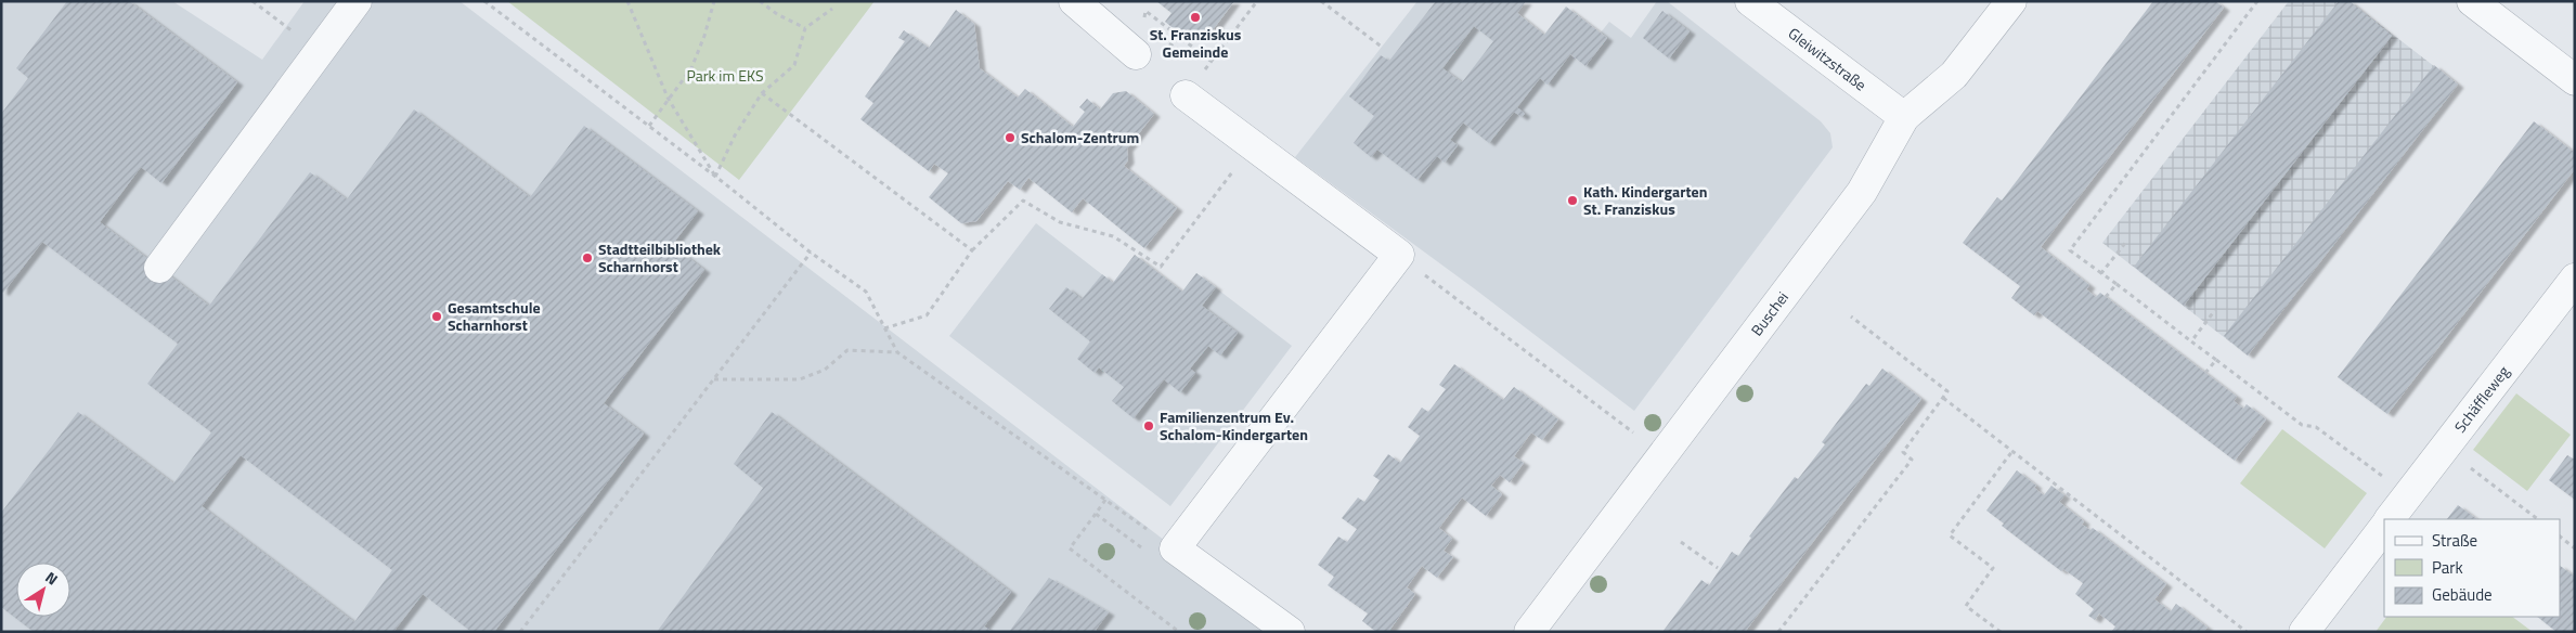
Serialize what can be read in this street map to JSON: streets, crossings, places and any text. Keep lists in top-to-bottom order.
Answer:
{
  "streets": {
    "street": ["Gleiwitzstraße", "Buschei", "Schäffleweg"]
  },
  "crossings": [
    ["Gleiwitzstraße", "Buschei"]
  ],
  "parks": ["Park im EKS"],
  "places": [
    "St. Franziskus Gemeinde",
    "Schalom-Zentrum",
    "Kath. Kindergarten St. Franziskus",
    "Stadtteilbibliothek Scharnhorst",
    "Gesamtschule Scharnhorst",
    "Familienzentrum Ev. Schalom-Kindergarten"
  ],
  "legend": ["Straße", "Park", "Gebäude"],
  "north": "top right"
}
